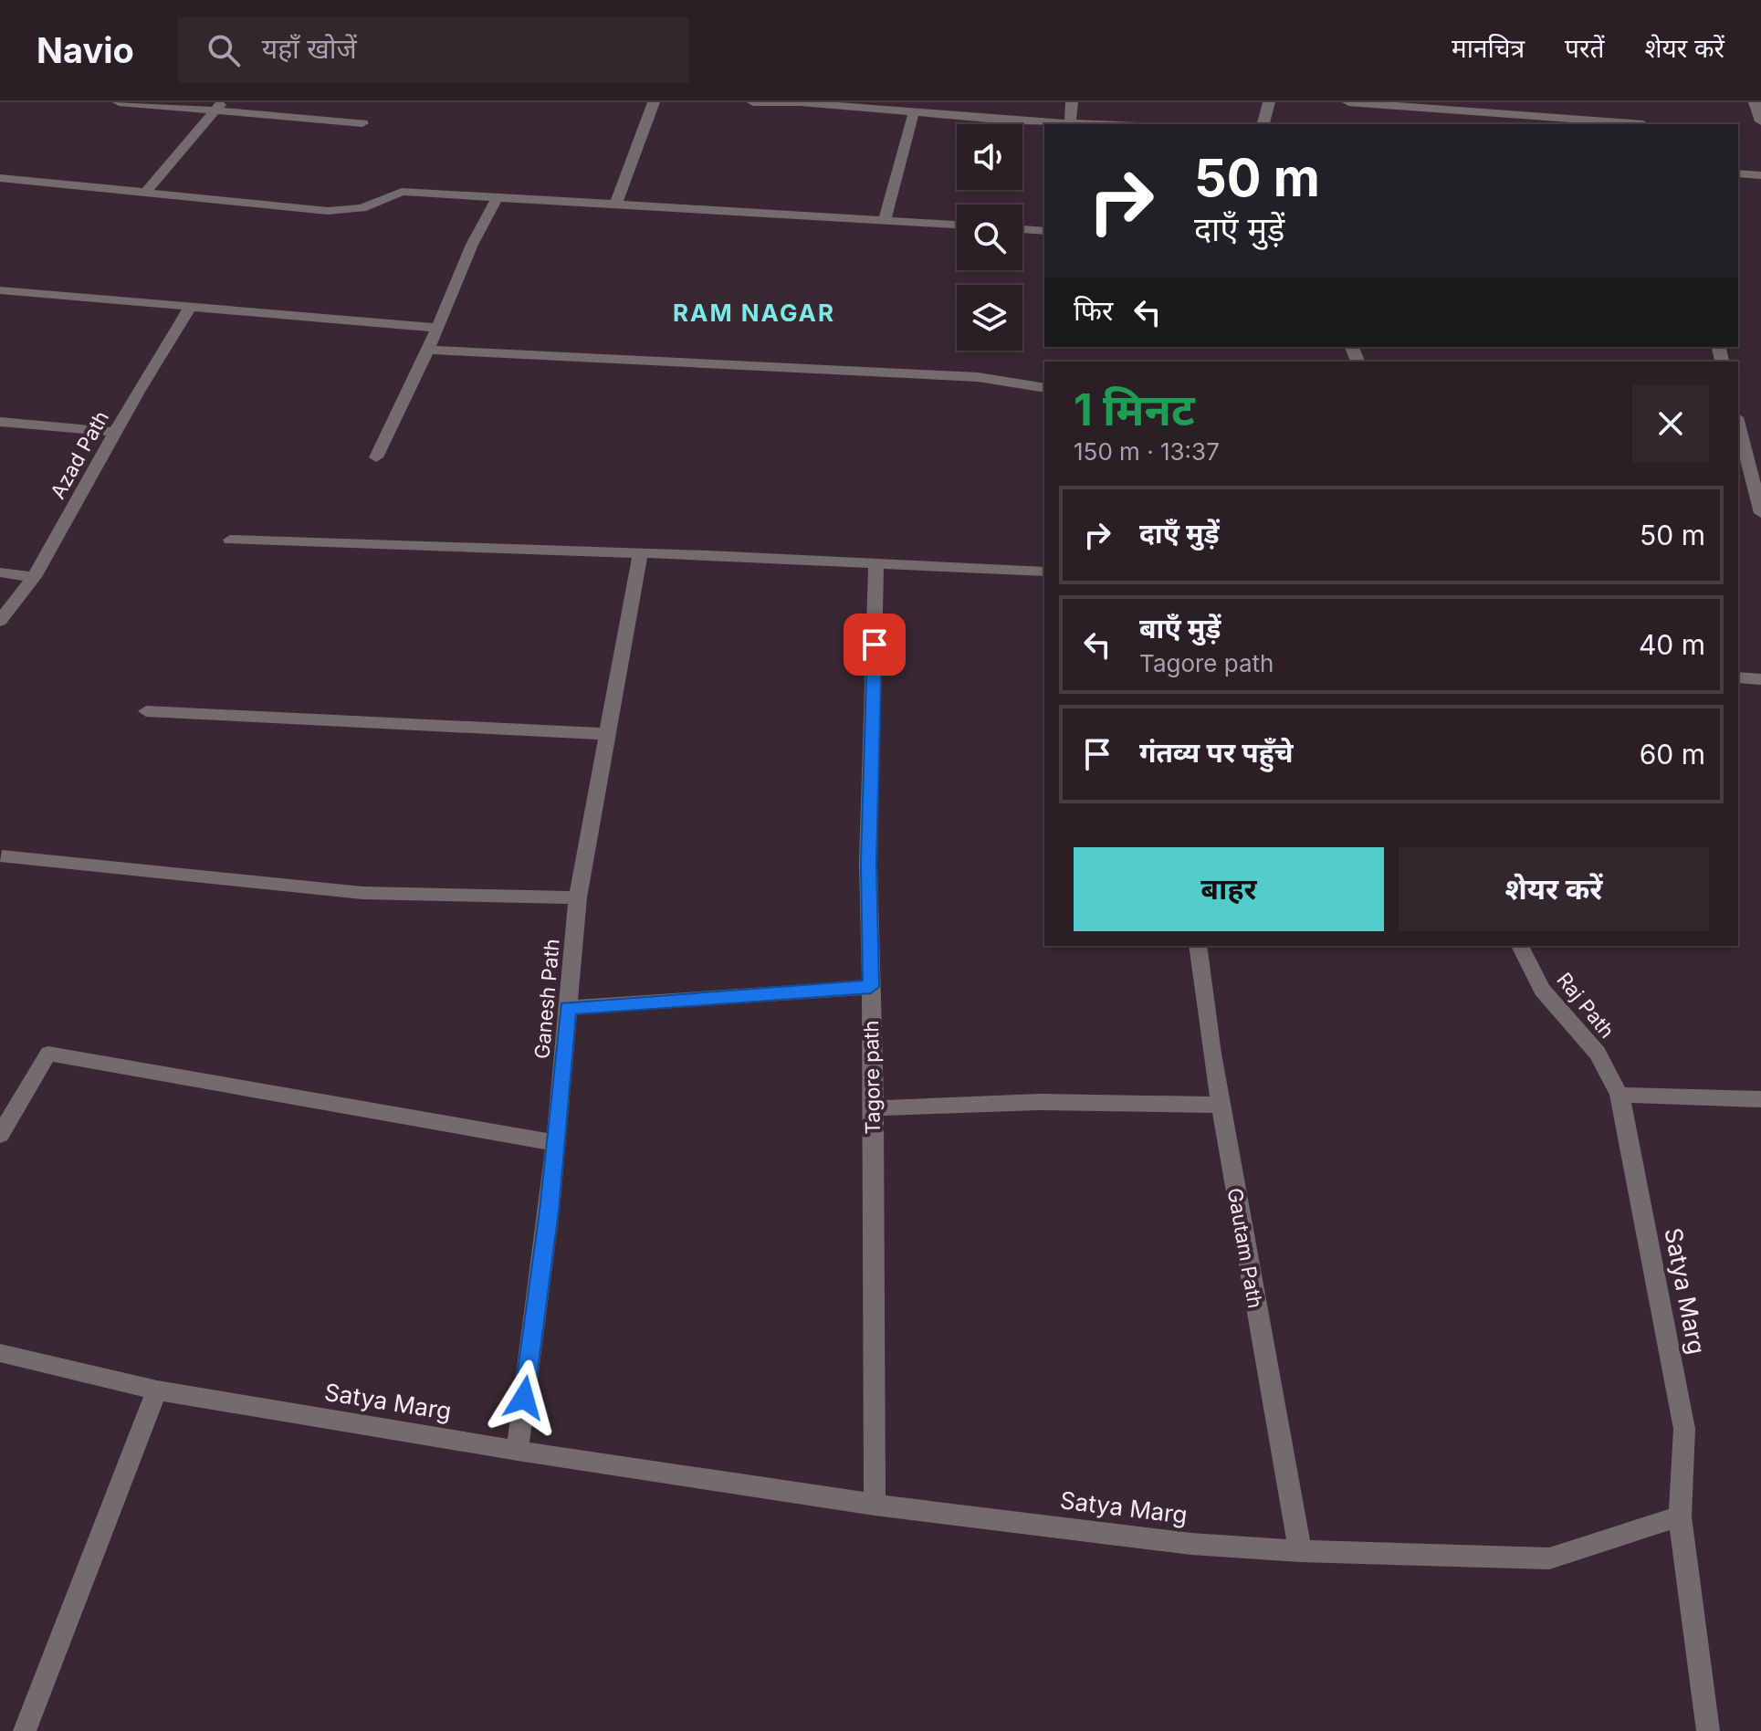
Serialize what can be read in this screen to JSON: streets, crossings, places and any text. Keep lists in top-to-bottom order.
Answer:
{
  "streets": {
    "street": [
      "Azad Path",
      "Ganesh Path",
      "Raj Path",
      "Tagore path",
      "Gautam Path",
      "Satya Marg"
    ]
  },
  "crossings": [
    ["Ganesh Path", "Satya Marg"],
    ["Raj Path", "Satya Marg"],
    ["Tagore path", "Satya Marg"],
    ["Gautam Path", "Satya Marg"]
  ],
  "districts": ["RAM NAGAR"],
  "page": {
    "header": "Navio",
    "search": "यहाँ खोजें",
    "nav": ["मानचित्र", "परतें", "शेयर करें"],
    "turn": ["50 m", "दाएँ मुड़ें"],
    "then": "फिर",
    "heading": ["1 मिनट", "150 m · 13:37"],
    "list": [
      {
        "name": "दाएँ मुड़ें",
        "value": "50 m"
      },
      {
        "name": "बाएँ मुड़ें",
        "note": "Tagore path",
        "value": "40 m"
      },
      {
        "name": "गंतव्य पर पहुँचे",
        "value": "60 m"
      }
    ],
    "buttons": ["बाहर", "शेयर करें"]
  }
}
